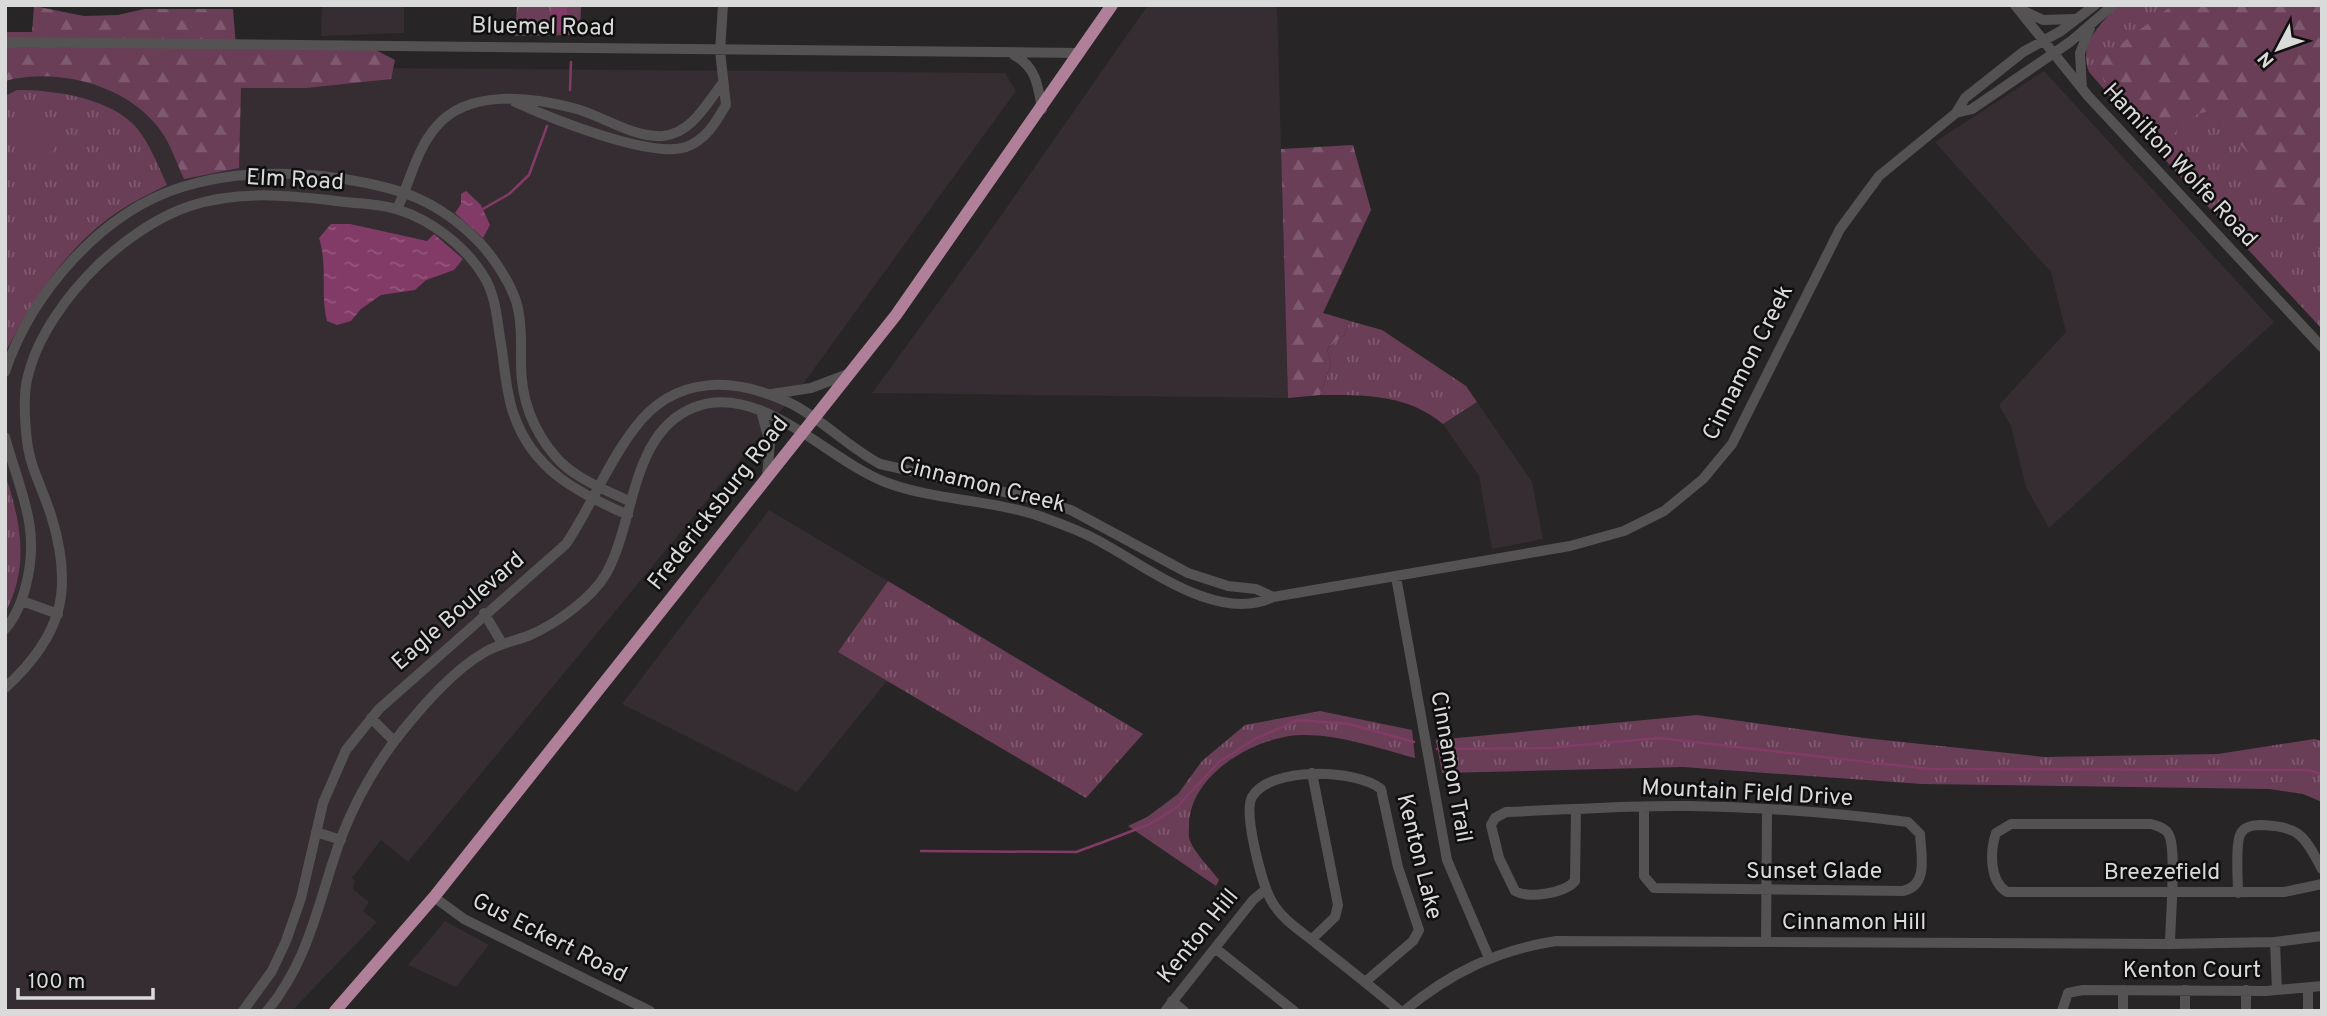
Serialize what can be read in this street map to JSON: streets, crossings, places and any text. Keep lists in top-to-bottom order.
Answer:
{
  "streets": {
    "main road": ["Fredericksburg Road"],
    "street": [
      "Bluemel Road",
      "Hamilton Wolfe Road",
      "Elm Road",
      "Cinnamon Creek",
      "Eagle Boulevard",
      "Cinnamon Trail",
      "Mountain Field Drive",
      "Kenton Lake",
      "Sunset Glade",
      "Breezefield",
      "Cinnamon Hill",
      "Kenton Hill",
      "Gus Eckert Road",
      "Kenton Court"
    ]
  },
  "crossings": [
    ["Bluemel Road", "Fredericksburg Road"],
    ["Hamilton Wolfe Road", "Cinnamon Creek"],
    ["Elm Road", "Eagle Boulevard"],
    ["Cinnamon Creek", "Fredericksburg Road"],
    ["Cinnamon Creek", "Eagle Boulevard"],
    ["Cinnamon Creek", "Cinnamon Trail"],
    ["Fredericksburg Road", "Eagle Boulevard"],
    ["Fredericksburg Road", "Gus Eckert Road"],
    ["Cinnamon Trail", "Cinnamon Hill"],
    ["Mountain Field Drive", "Sunset Glade"]
  ],
  "scale_bar": "100 m",
  "north": "bottom left"
}
